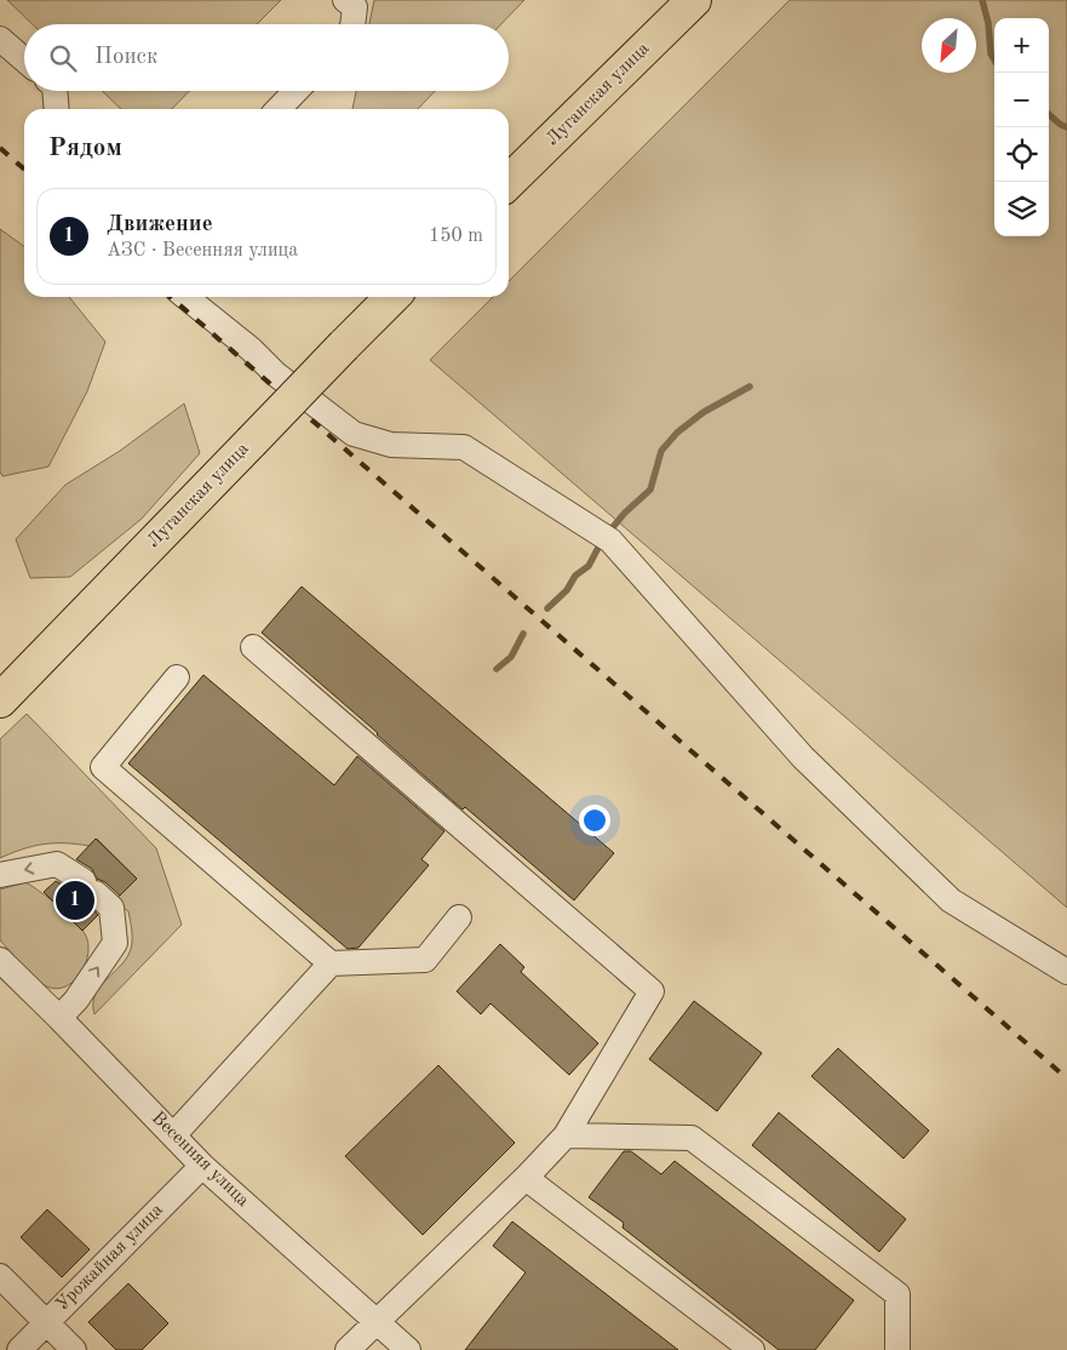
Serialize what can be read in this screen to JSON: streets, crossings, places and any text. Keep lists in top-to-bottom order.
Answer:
{
  "streets": {
    "highway": ["Луганская улица"],
    "street": ["Весенняя улица", "Урожайная улица"]
  },
  "crossings": [
    ["Весенняя улица", "Урожайная улица"]
  ],
  "north": "bottom left",
  "page": {
    "map_buttons": ["+", "−"],
    "search": "Поиск",
    "heading": "Рядом",
    "list": [
      {
        "mark": "1",
        "name": "Движение",
        "note": "АЗС · Весенняя улица",
        "value": "150 m"
      }
    ],
    "pins": "1"
  }
}
